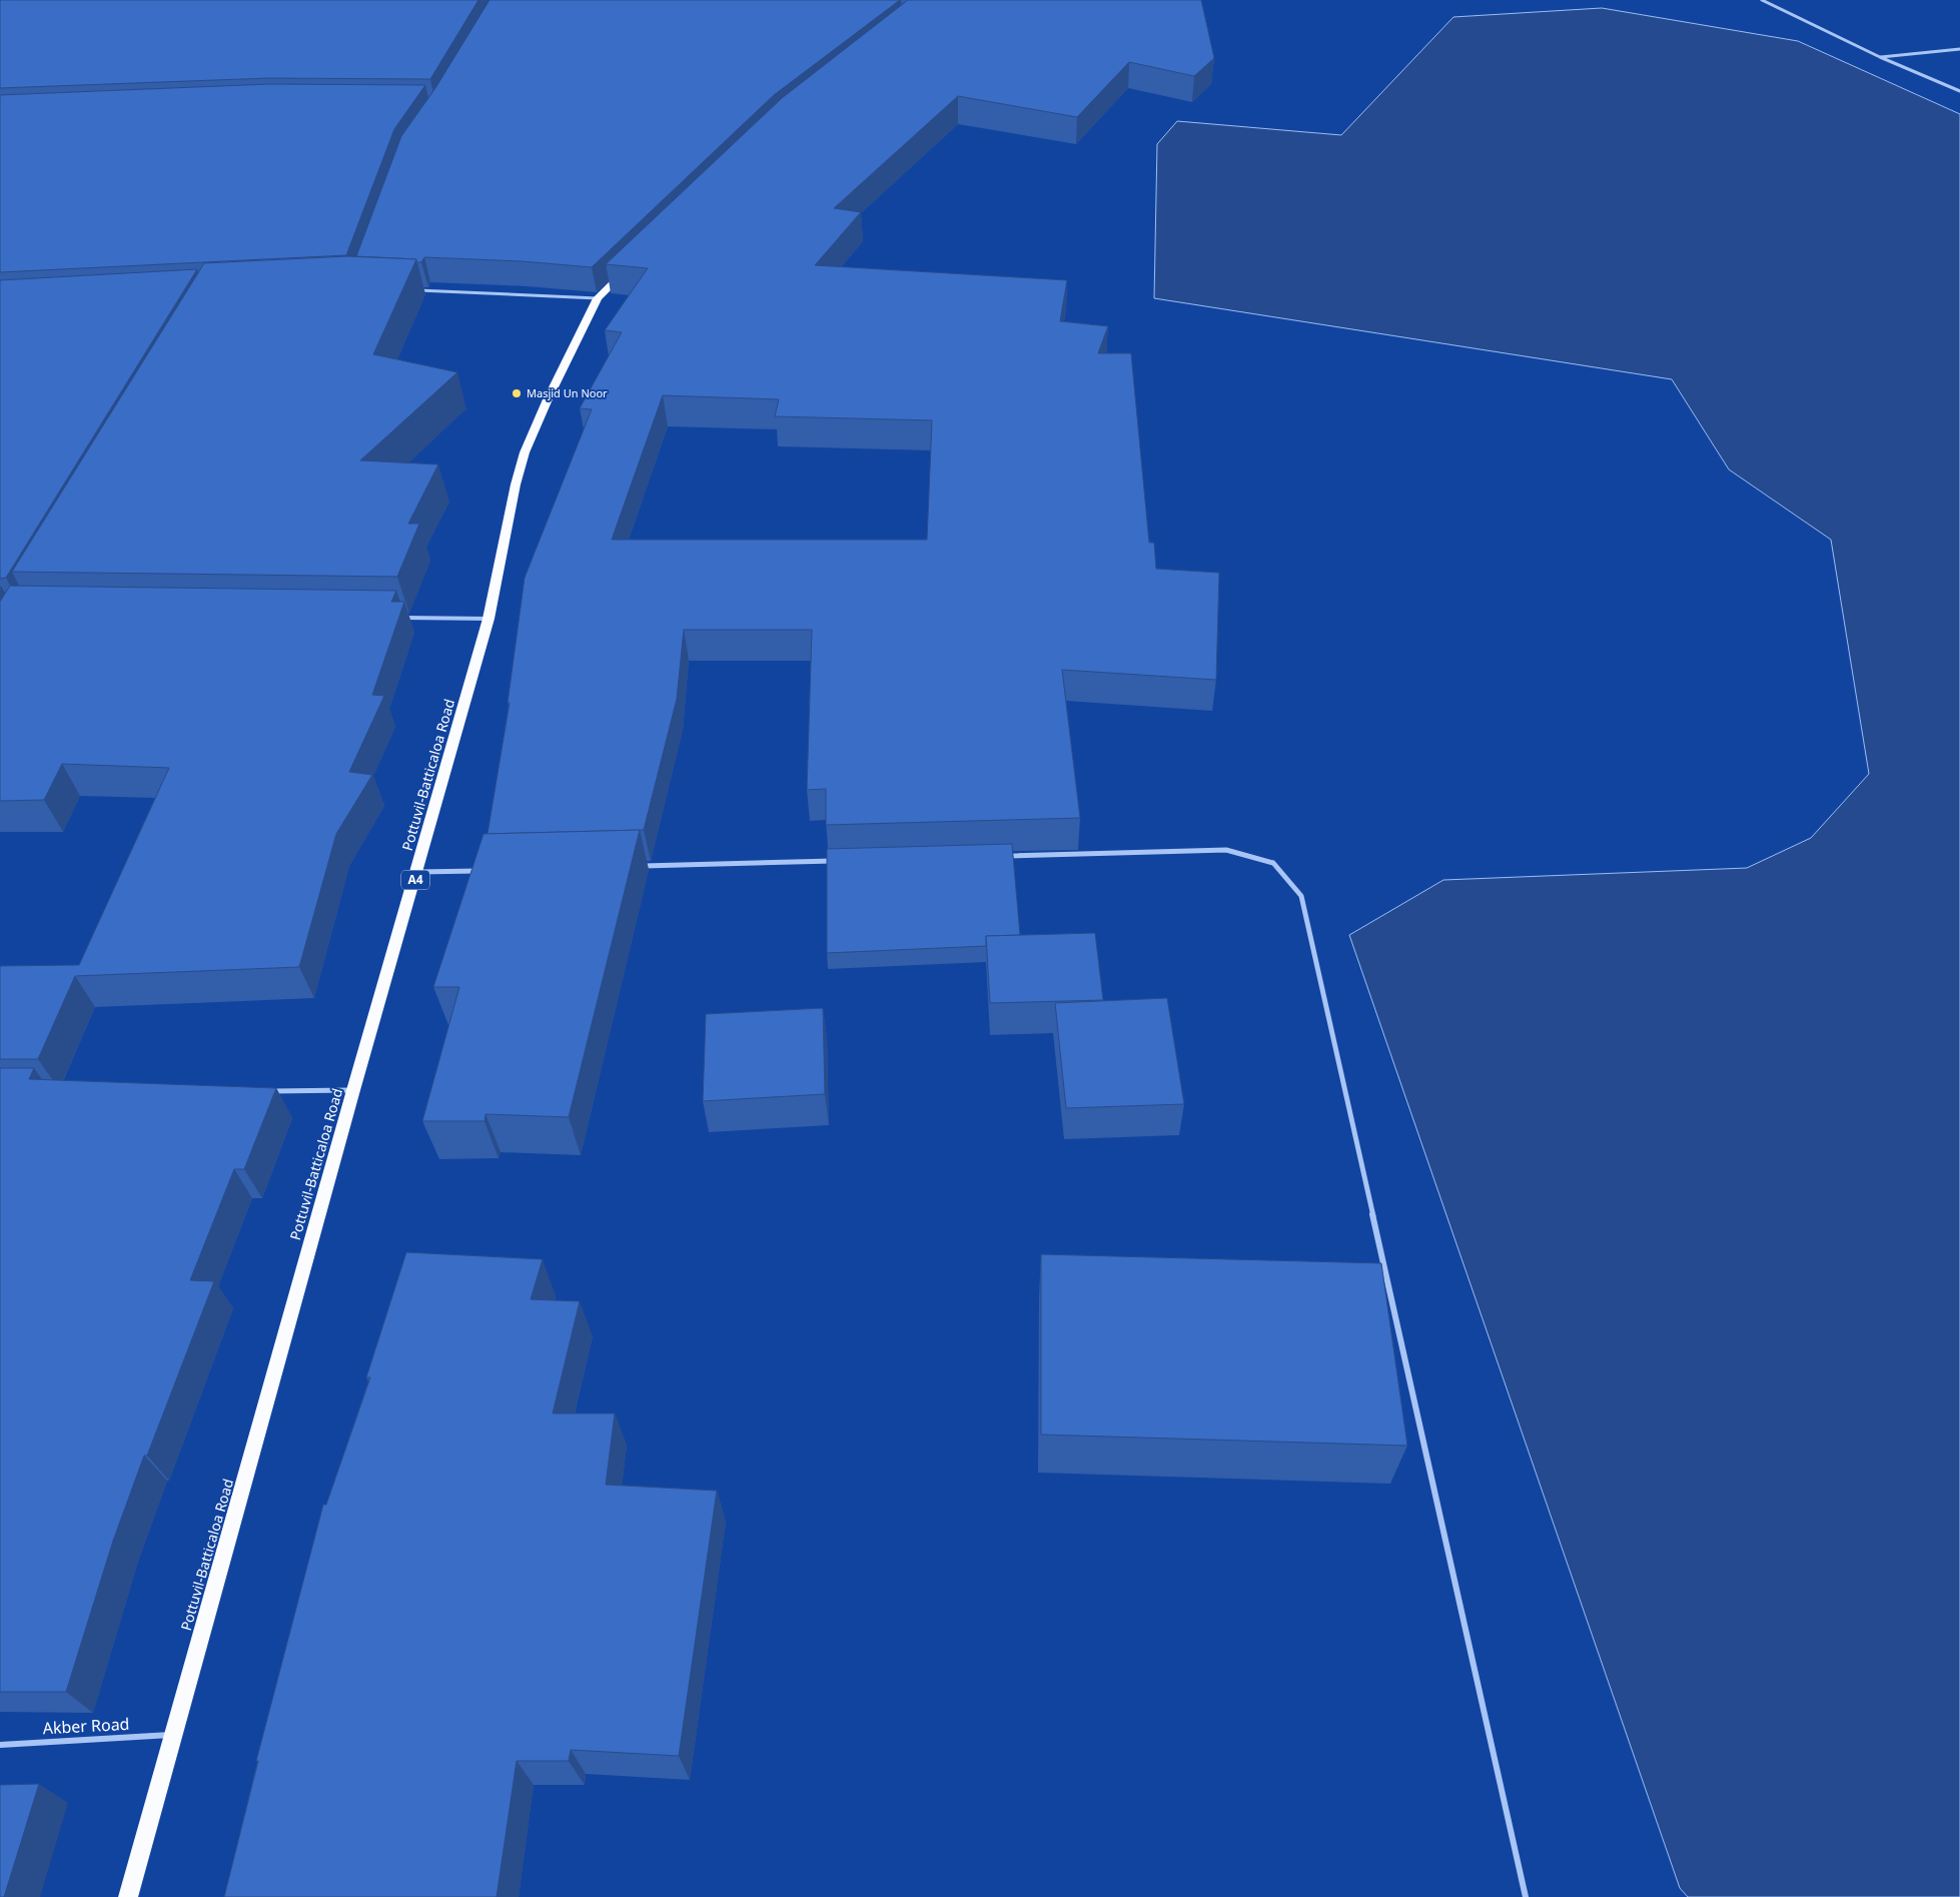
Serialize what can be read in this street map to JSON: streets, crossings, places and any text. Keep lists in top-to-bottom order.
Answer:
{
  "streets": {
    "highway": ["Pottuvil-Batticaloa Road", "A4"],
    "street": ["Akber Road"]
  },
  "crossings": [
    ["Pottuvil-Batticaloa Road", "Akber Road"]
  ],
  "places": ["Masjid Un Noor"]
}
